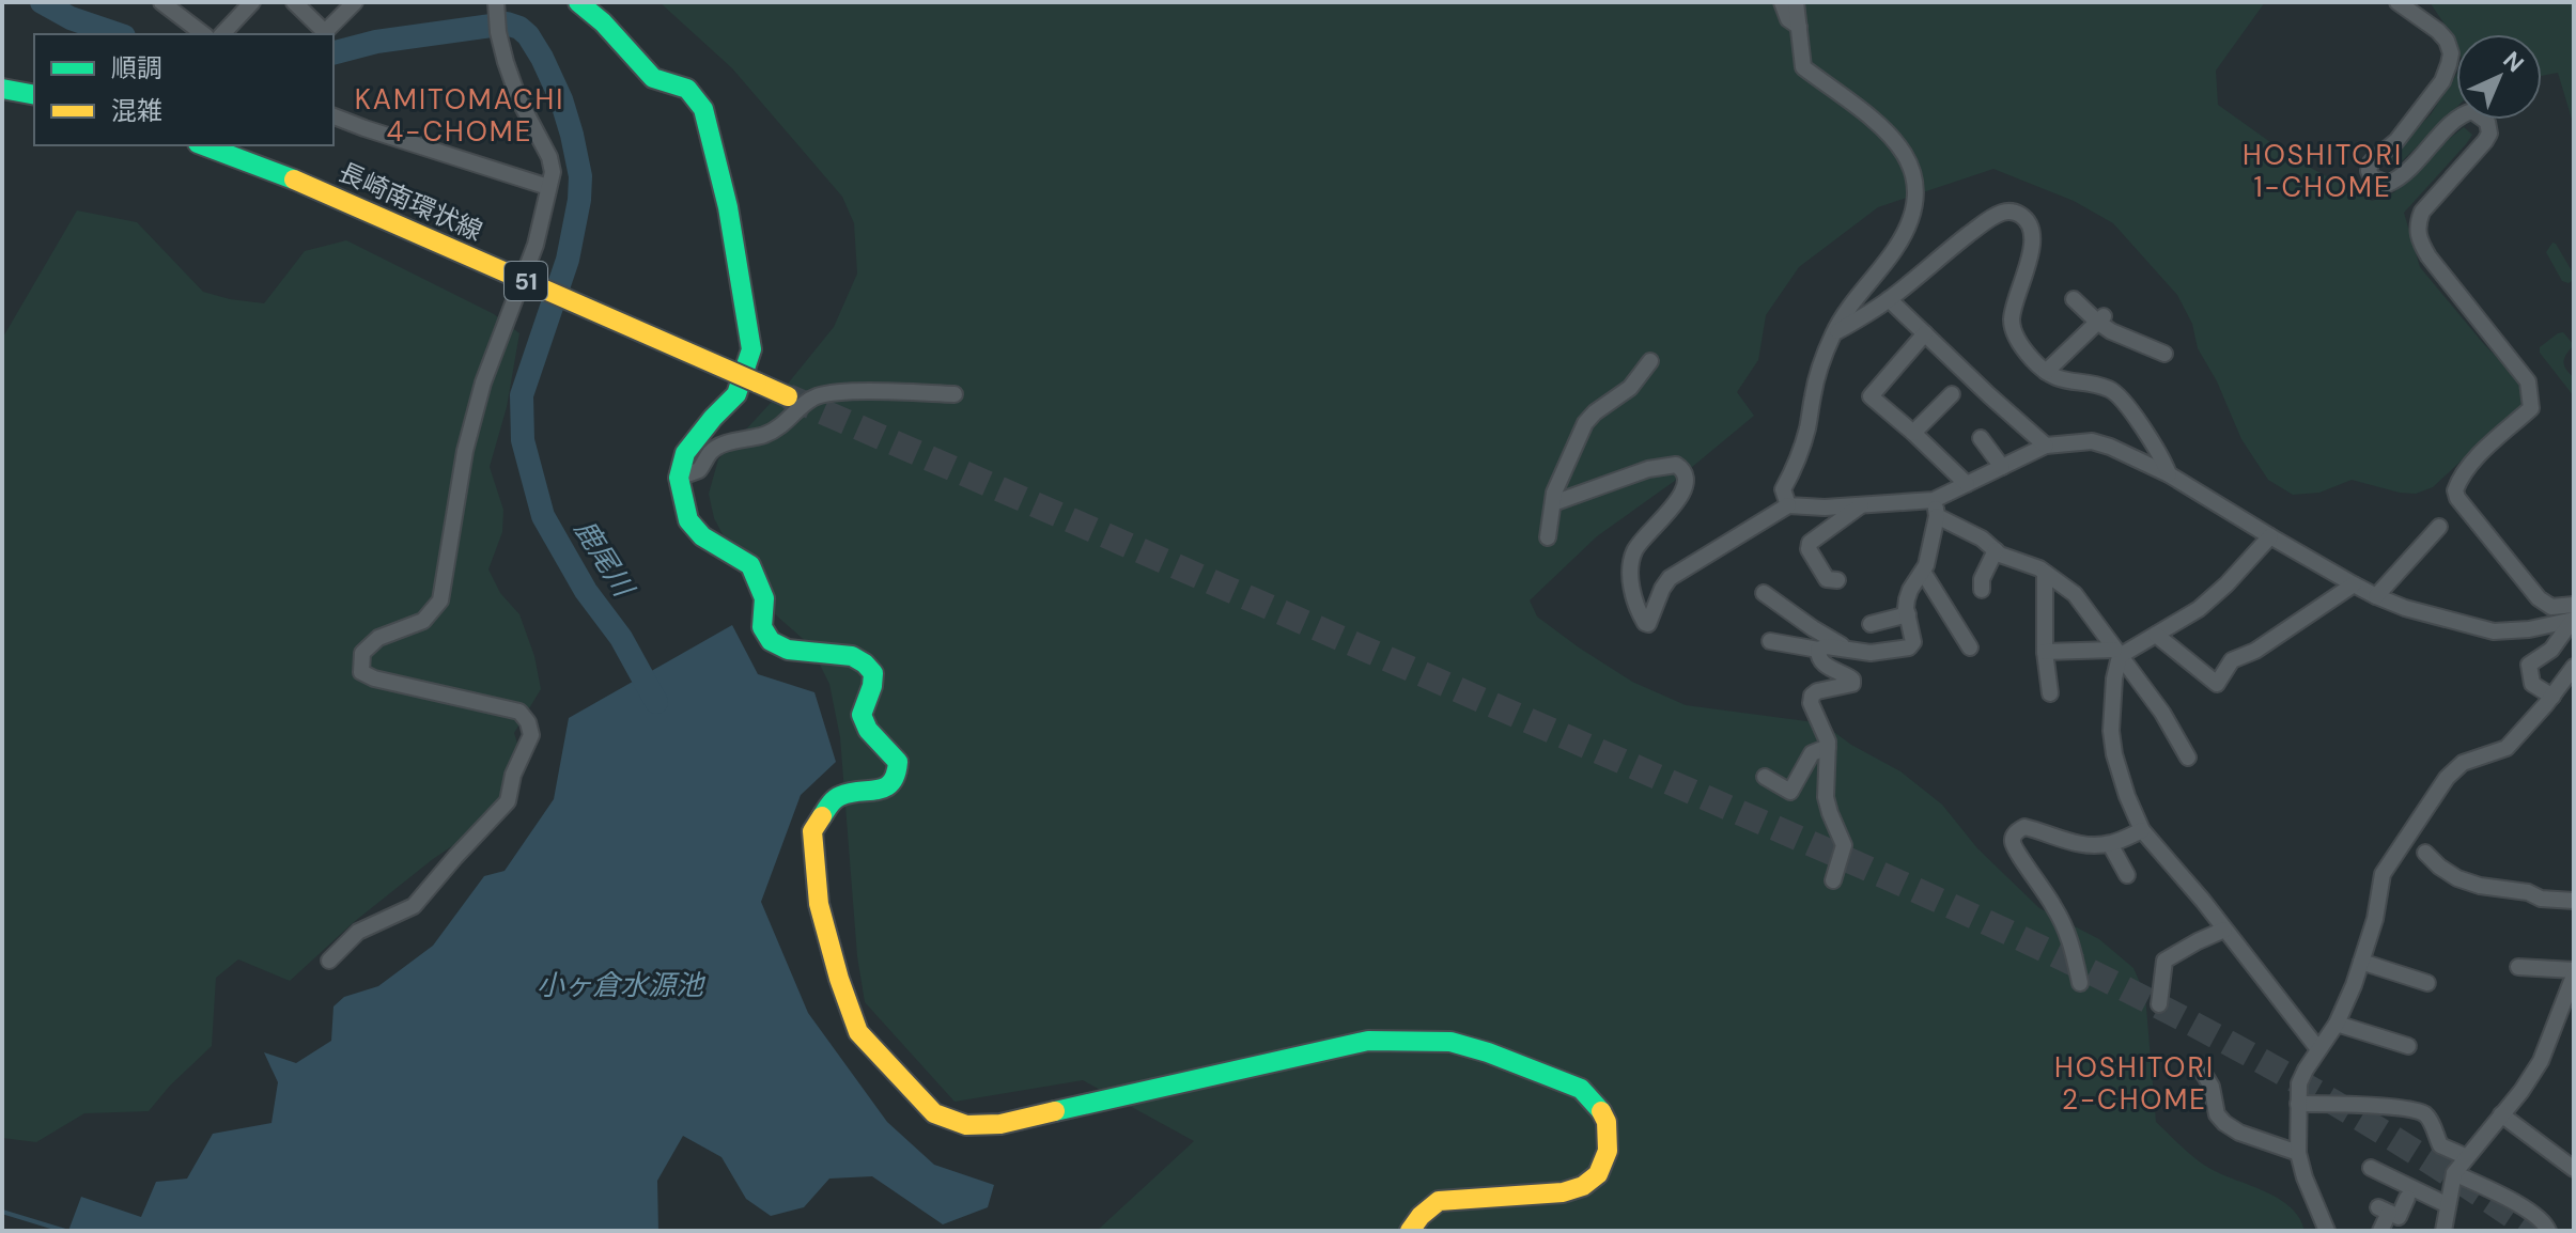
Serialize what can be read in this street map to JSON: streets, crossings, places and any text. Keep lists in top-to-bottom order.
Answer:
{
  "streets": {
    "main road": ["長崎南環状線", "51"]
  },
  "districts": ["KAMITOMACHI 4-CHOME", "HOSHITORI 1-CHOME", "HOSHITORI 2-CHOME"],
  "water": ["鹿尾川", "小ヶ倉水源池"],
  "legend": ["順調", "混雑"],
  "north": "top right"
}
